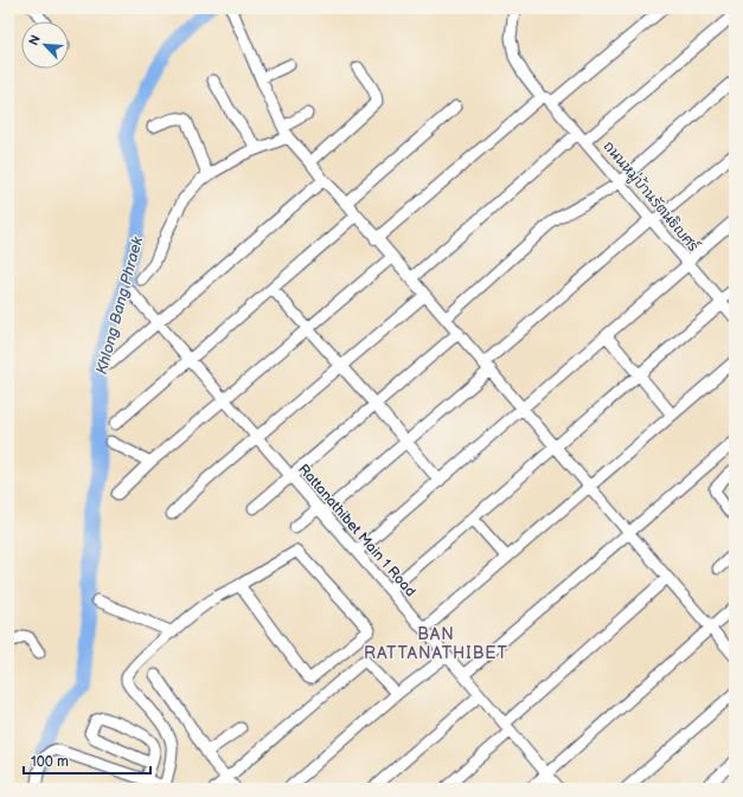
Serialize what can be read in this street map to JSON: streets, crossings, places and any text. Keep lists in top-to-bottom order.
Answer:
{
  "streets": {
    "street": ["ถนนหมู่บ้านรัตนธิเบศร์", "Rattanathibet Main 1 Road"]
  },
  "districts": ["BAN RATTANATHIBET"],
  "water": ["Khlong Bang Phraek"],
  "scale_bar": "100 m",
  "north": "top left"
}
